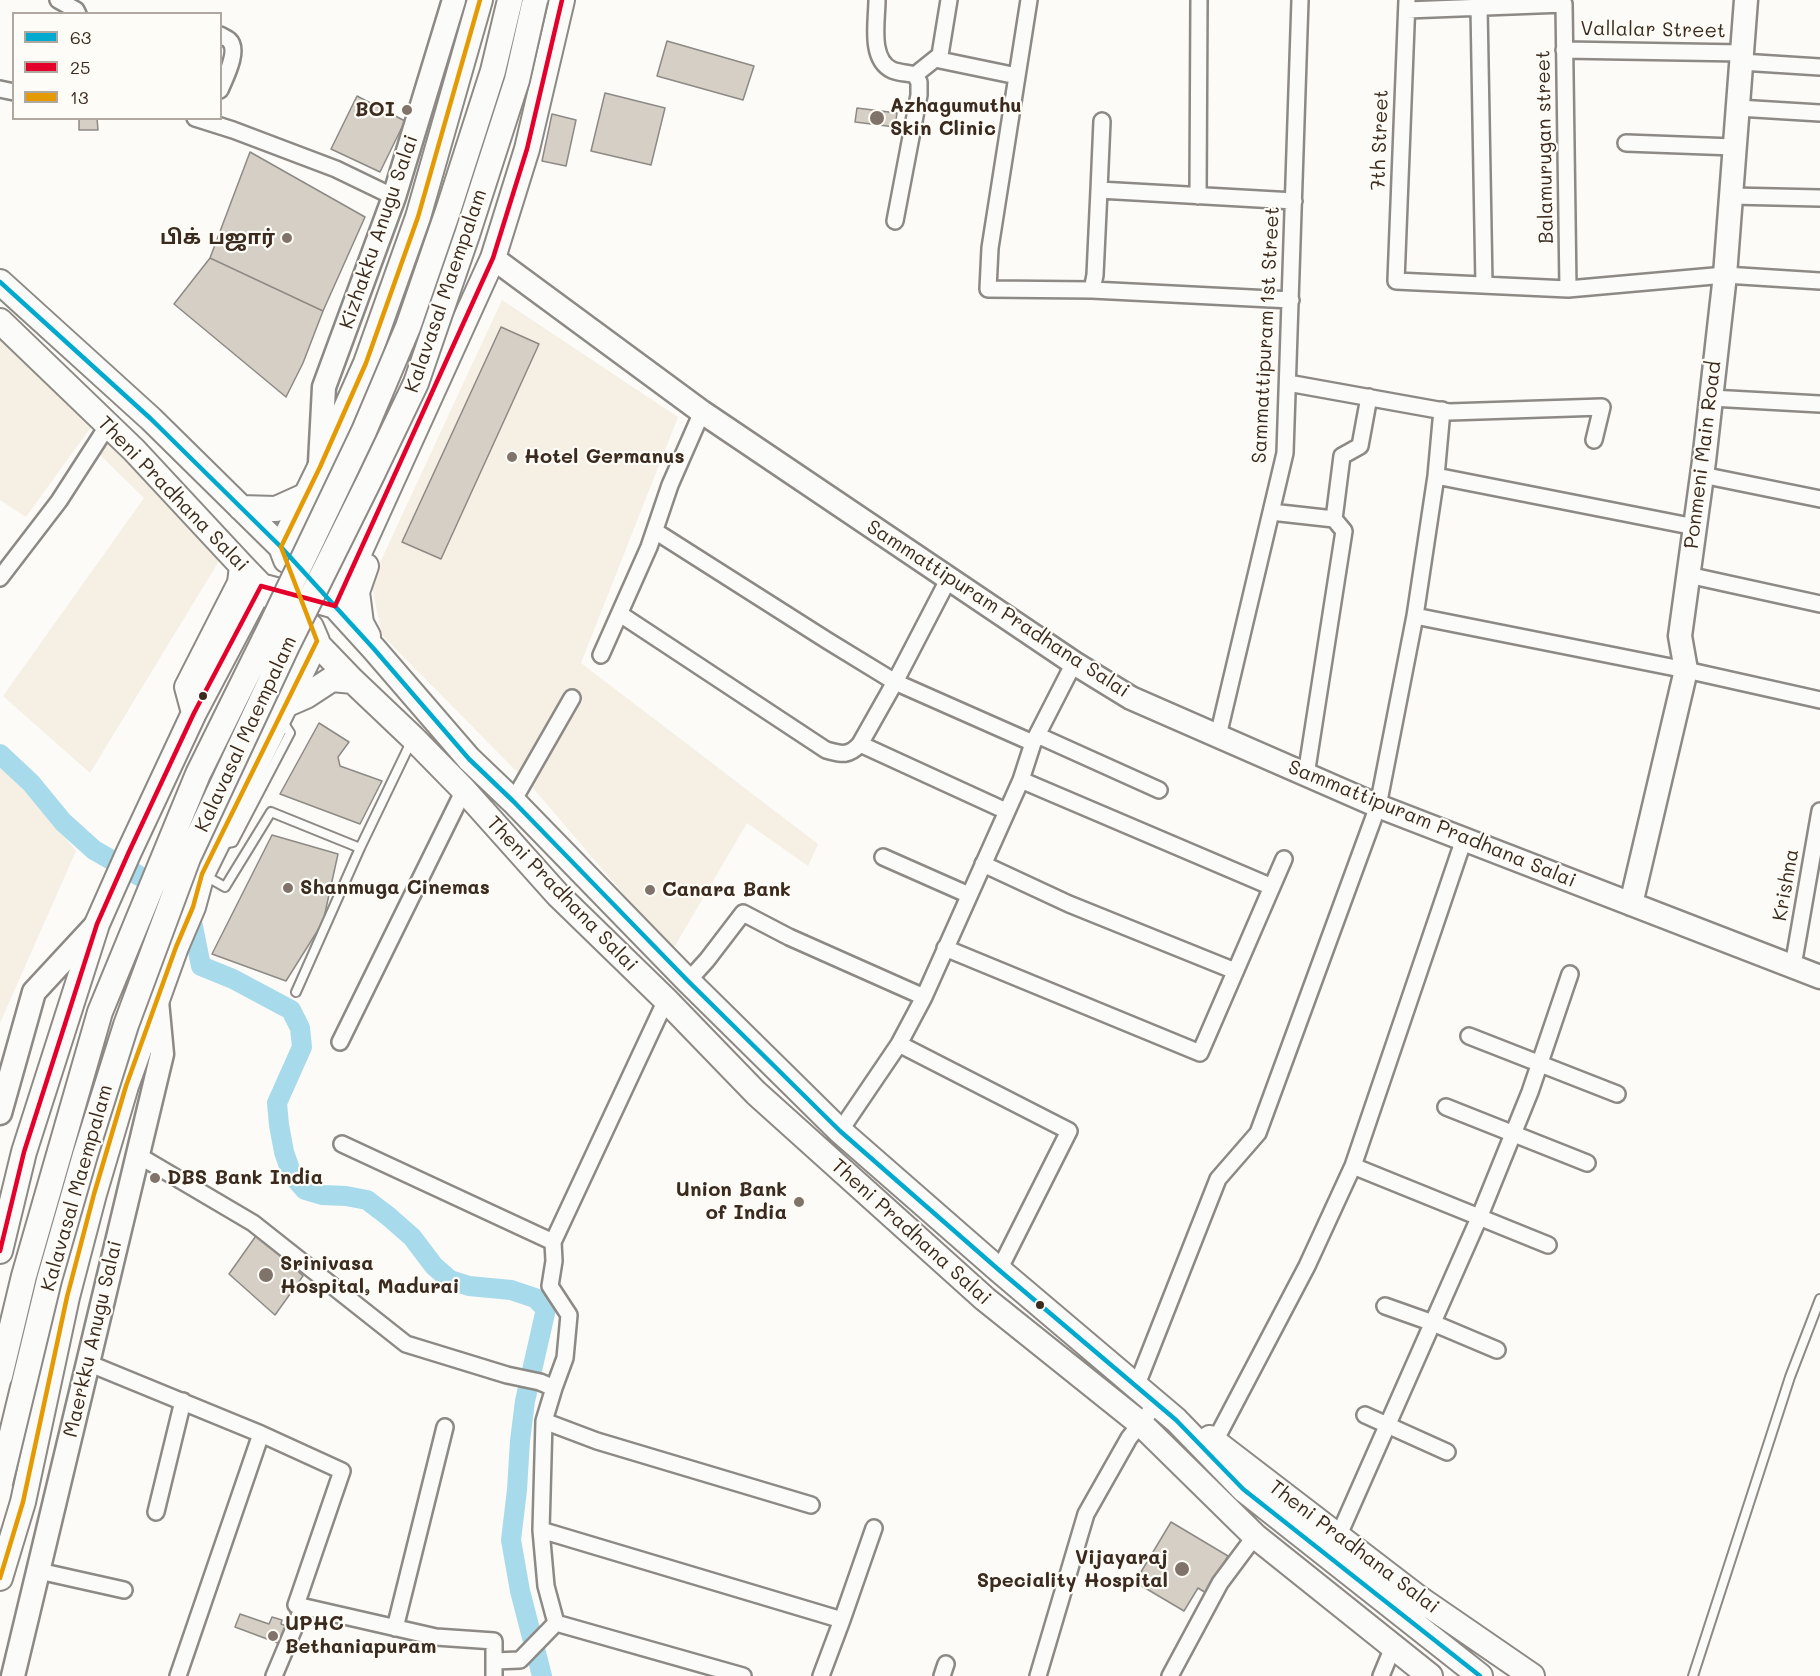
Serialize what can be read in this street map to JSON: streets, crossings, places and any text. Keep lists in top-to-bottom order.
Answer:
{
  "streets": {
    "main road": ["Kalavasal Maempalam", "Theni Pradhana Salai"],
    "street": [
      "Vallalar Street",
      "7th Street",
      "Balamurugan street",
      "Kizhakku Anugu Salai",
      "Sammattipuram 1st Street",
      "Ponmeni Main Road",
      "Sammattipuram Pradhana Salai",
      "Krishna",
      "Maerkku Anugu Salai"
    ]
  },
  "crossings": [
    ["Vallalar Street", "Balamurugan street"],
    ["Vallalar Street", "Ponmeni Main Road"],
    ["7th Street", "Balamurugan street"],
    ["Sammattipuram 1st Street", "Sammattipuram Pradhana Salai"],
    ["Ponmeni Main Road", "Sammattipuram Pradhana Salai"],
    ["Sammattipuram Pradhana Salai", "Krishna"]
  ],
  "places": [
    "BOI",
    "Azhagumuthu Skin Clinic",
    "பிக் பஜார்",
    "Hotel Germanus",
    "Shanmuga Cinemas",
    "Canara Bank",
    "DBS Bank India",
    "Union Bank of India",
    "Srinivasa Hospital, Madurai",
    "Vijayaraj Speciality Hospital",
    "UPHC Bethaniapuram"
  ],
  "lines": ["transit line 25", "transit line 13", "transit line 63"],
  "legend": ["63", "25", "13"]
}
